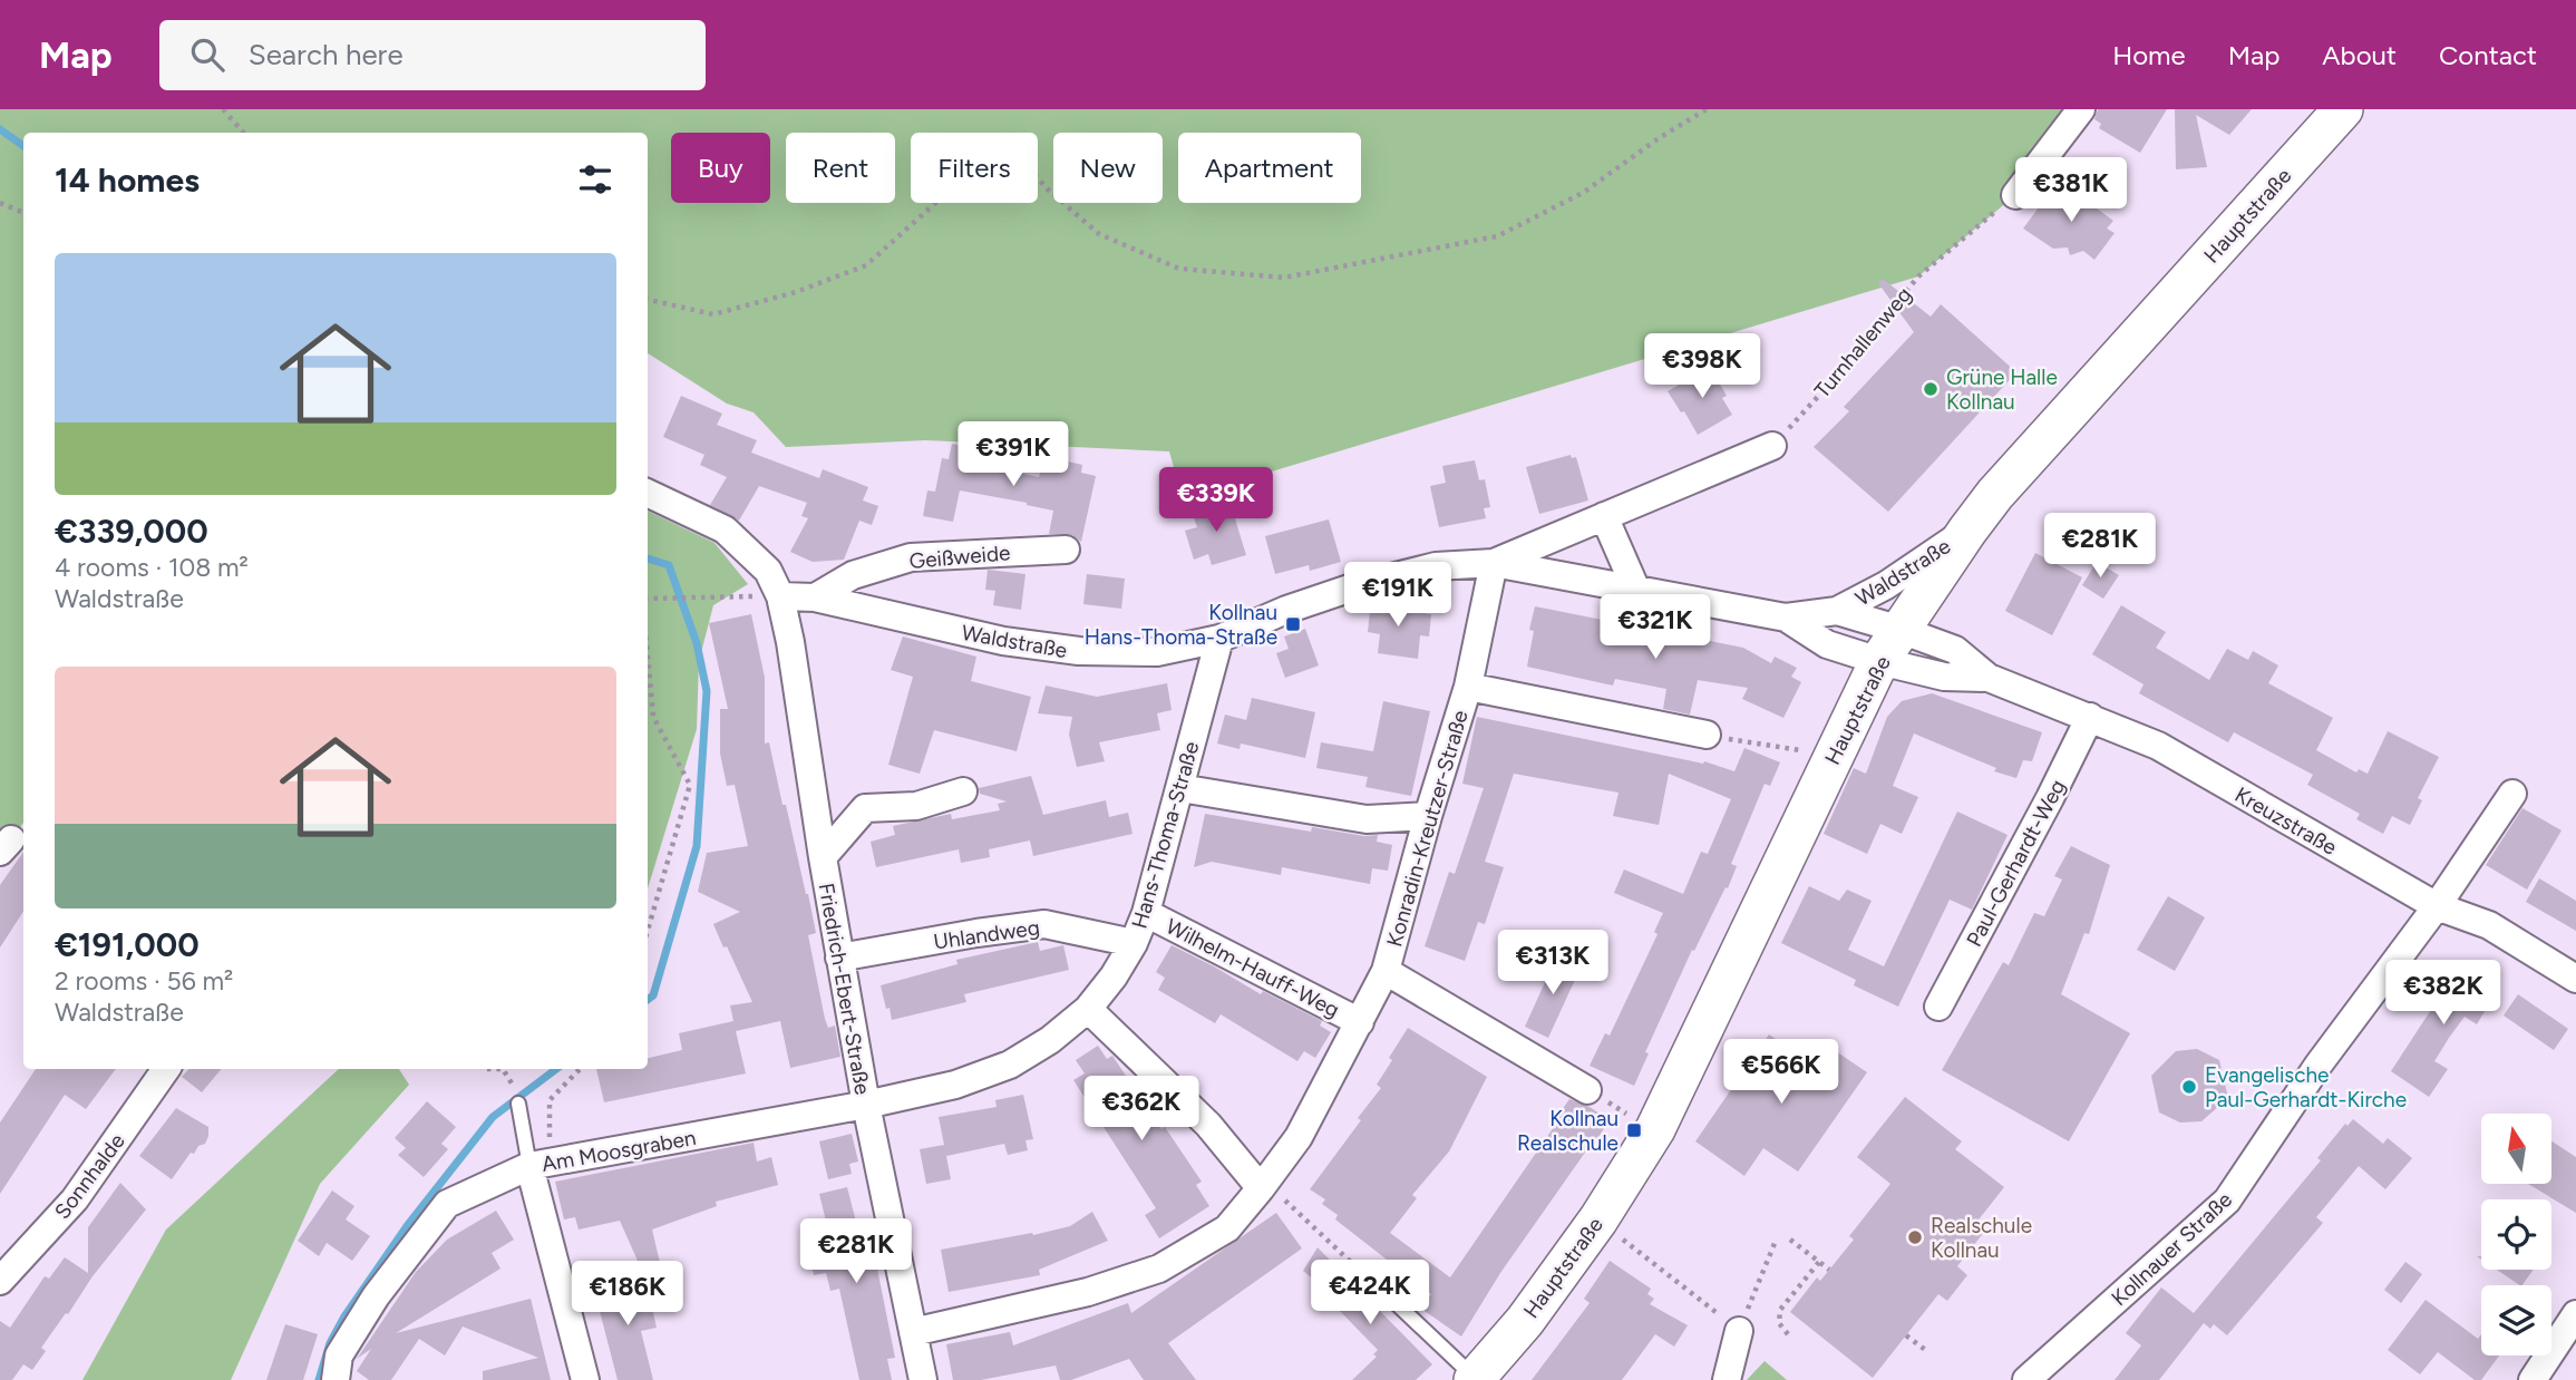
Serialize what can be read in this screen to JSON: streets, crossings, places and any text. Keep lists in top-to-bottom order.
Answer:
{
  "streets": {
    "street": [
      "Hauptstraße",
      "Geißweide",
      "Waldstraße",
      "Kreuzstraße",
      "Konradin-Kreutzer-Straße",
      "Hans-Thoma-Straße",
      "Paul-Gerhardt-Weg",
      "Uhlandweg",
      "Wilhelm-Hauff-Weg",
      "Friedrich-Ebert-Straße",
      "Am Moosgraben",
      "Sonnhalde",
      "Kollnauer Straße"
    ],
    "path": ["Turnhallenweg"]
  },
  "crossings": [
    ["Hauptstraße", "Waldstraße"],
    ["Hauptstraße", "Kreuzstraße"],
    ["Geißweide", "Waldstraße"],
    ["Waldstraße", "Kreuzstraße"],
    ["Waldstraße", "Konradin-Kreutzer-Straße"],
    ["Waldstraße", "Hans-Thoma-Straße"],
    ["Waldstraße", "Friedrich-Ebert-Straße"],
    ["Kreuzstraße", "Paul-Gerhardt-Weg"],
    ["Kreuzstraße", "Kollnauer Straße"],
    ["Konradin-Kreutzer-Straße", "Wilhelm-Hauff-Weg"],
    ["Konradin-Kreutzer-Straße", "Friedrich-Ebert-Straße"],
    ["Hans-Thoma-Straße", "Uhlandweg"],
    ["Hans-Thoma-Straße", "Wilhelm-Hauff-Weg"],
    ["Hans-Thoma-Straße", "Friedrich-Ebert-Straße"],
    ["Hans-Thoma-Straße", "Am Moosgraben"],
    ["Uhlandweg", "Friedrich-Ebert-Straße"],
    ["Friedrich-Ebert-Straße", "Am Moosgraben"]
  ],
  "places": {
    "other": ["Grüne Halle Kollnau", "Evangelische Paul-Gerhardt-Kirche", "Realschule Kollnau"],
    "transit": ["Kollnau Hans-Thoma-Straße", "Kollnau Realschule"]
  },
  "north": "top",
  "page": {
    "header": "Map",
    "search": "Search here",
    "nav": [
      "Home",
      "Map",
      "About",
      "Contact"
    ],
    "chip": [
      "Buy",
      "Rent",
      "Filters",
      "New",
      "Apartment"
    ],
    "heading": "14 homes",
    "price": [
      "€381K",
      "€398K",
      "€391K",
      "€339K",
      "€281K",
      "€191K",
      "€321K",
      "€313K",
      "€382K",
      "€566K",
      "€362K",
      "€281K",
      "€424K",
      "€186K"
    ],
    "list": [
      {
        "name": "€339,000",
        "note": "4 rooms · 108 m² · Waldstraße"
      },
      {
        "name": "€191,000",
        "note": "2 rooms · 56 m² · Waldstraße"
      }
    ]
  }
}
